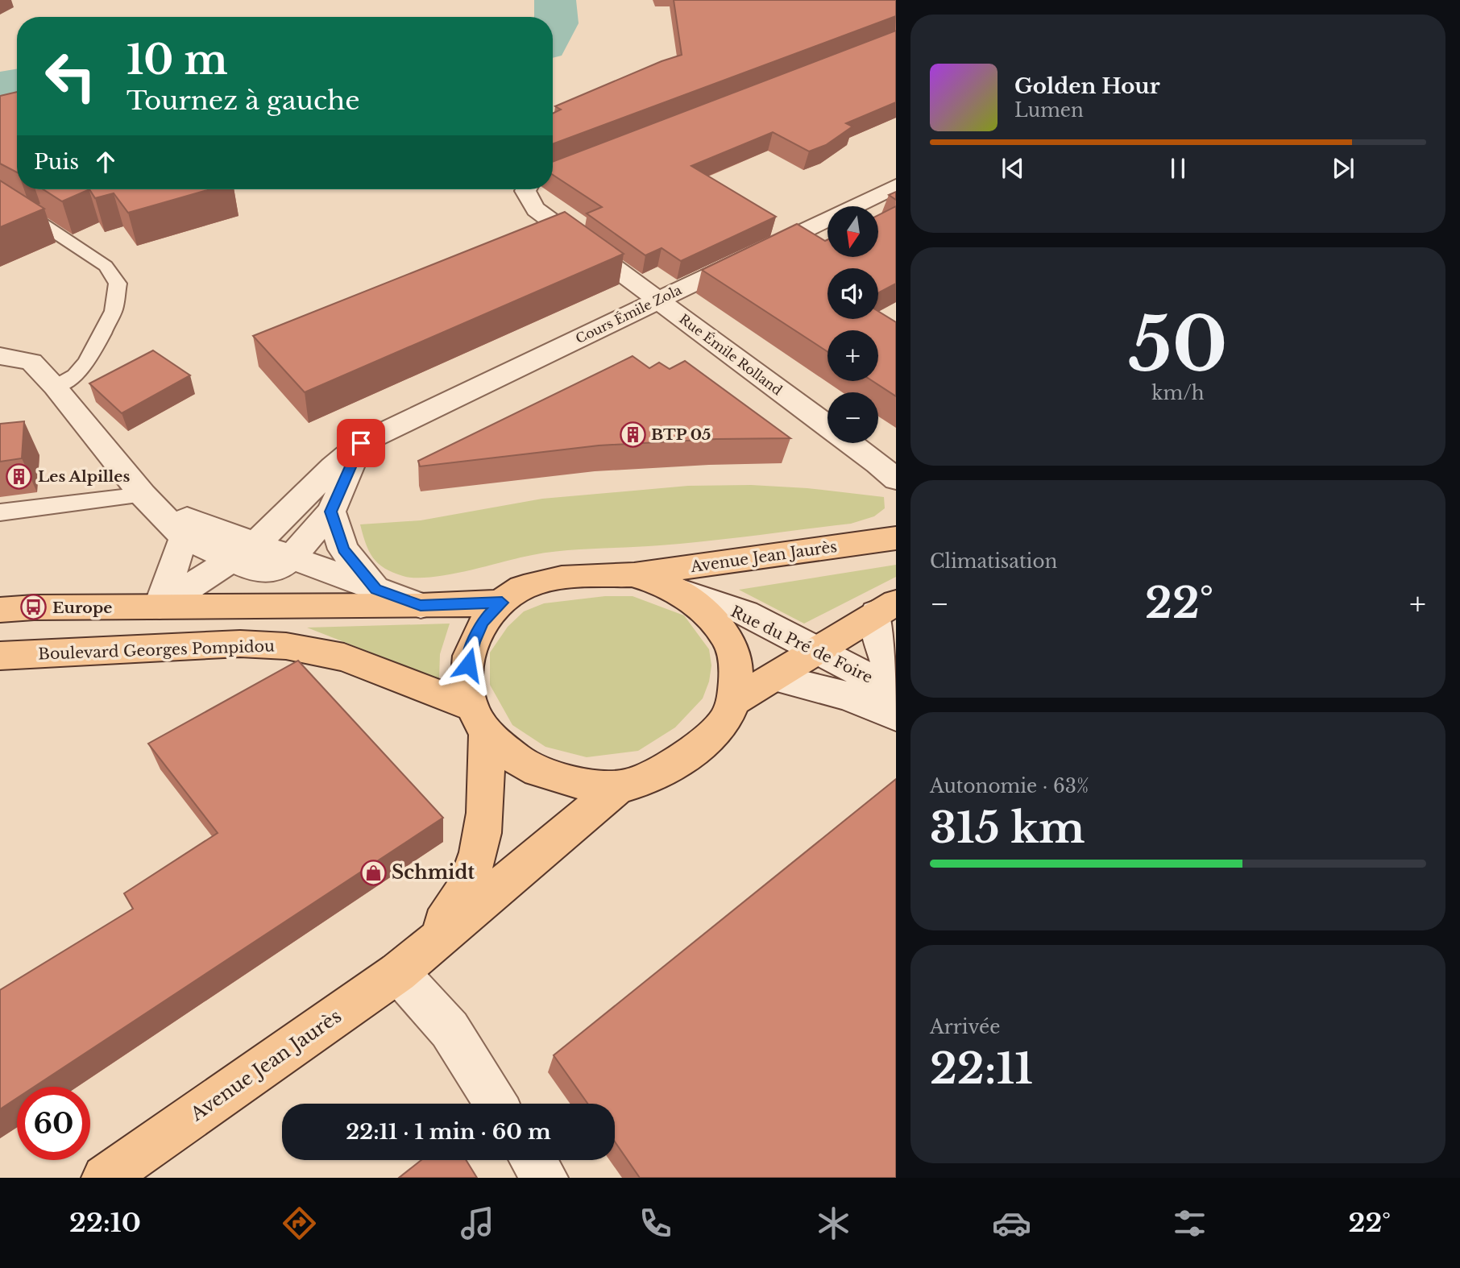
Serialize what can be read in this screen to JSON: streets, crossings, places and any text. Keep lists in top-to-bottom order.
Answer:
{
  "streets": {
    "main road": ["Avenue Jean Jaurès", "Boulevard Georges Pompidou"],
    "street": ["Cours Émile Zola", "Rue Émile Rolland", "Rue du Pré de Foire"]
  },
  "crossings": [
    ["Cours Émile Zola", "Rue Émile Rolland"],
    ["Avenue Jean Jaurès", "Boulevard Georges Pompidou"]
  ],
  "places": {
    "building": ["BTP 05", "Les Alpilles"],
    "bus stop": ["Europe"],
    "shop": ["Schmidt"]
  },
  "north": "bottom",
  "page": {
    "turn": ["10 m", "Tournez à gauche"],
    "song": ["Golden Hour", "Lumen"],
    "then": "Puis",
    "map_buttons": ["+", "−"],
    "tile": [
      ["50", "km/h"],
      "Climatisation",
      ["Autonomie · 63%", "315 km"],
      ["Arrivée", "22:11"]
    ],
    "heat": ["−", "22°", "+"],
    "limit": "60",
    "trip": "22:11 · 1 min · 60 m",
    "tabs": ["22:10", "22°"]
  }
}
